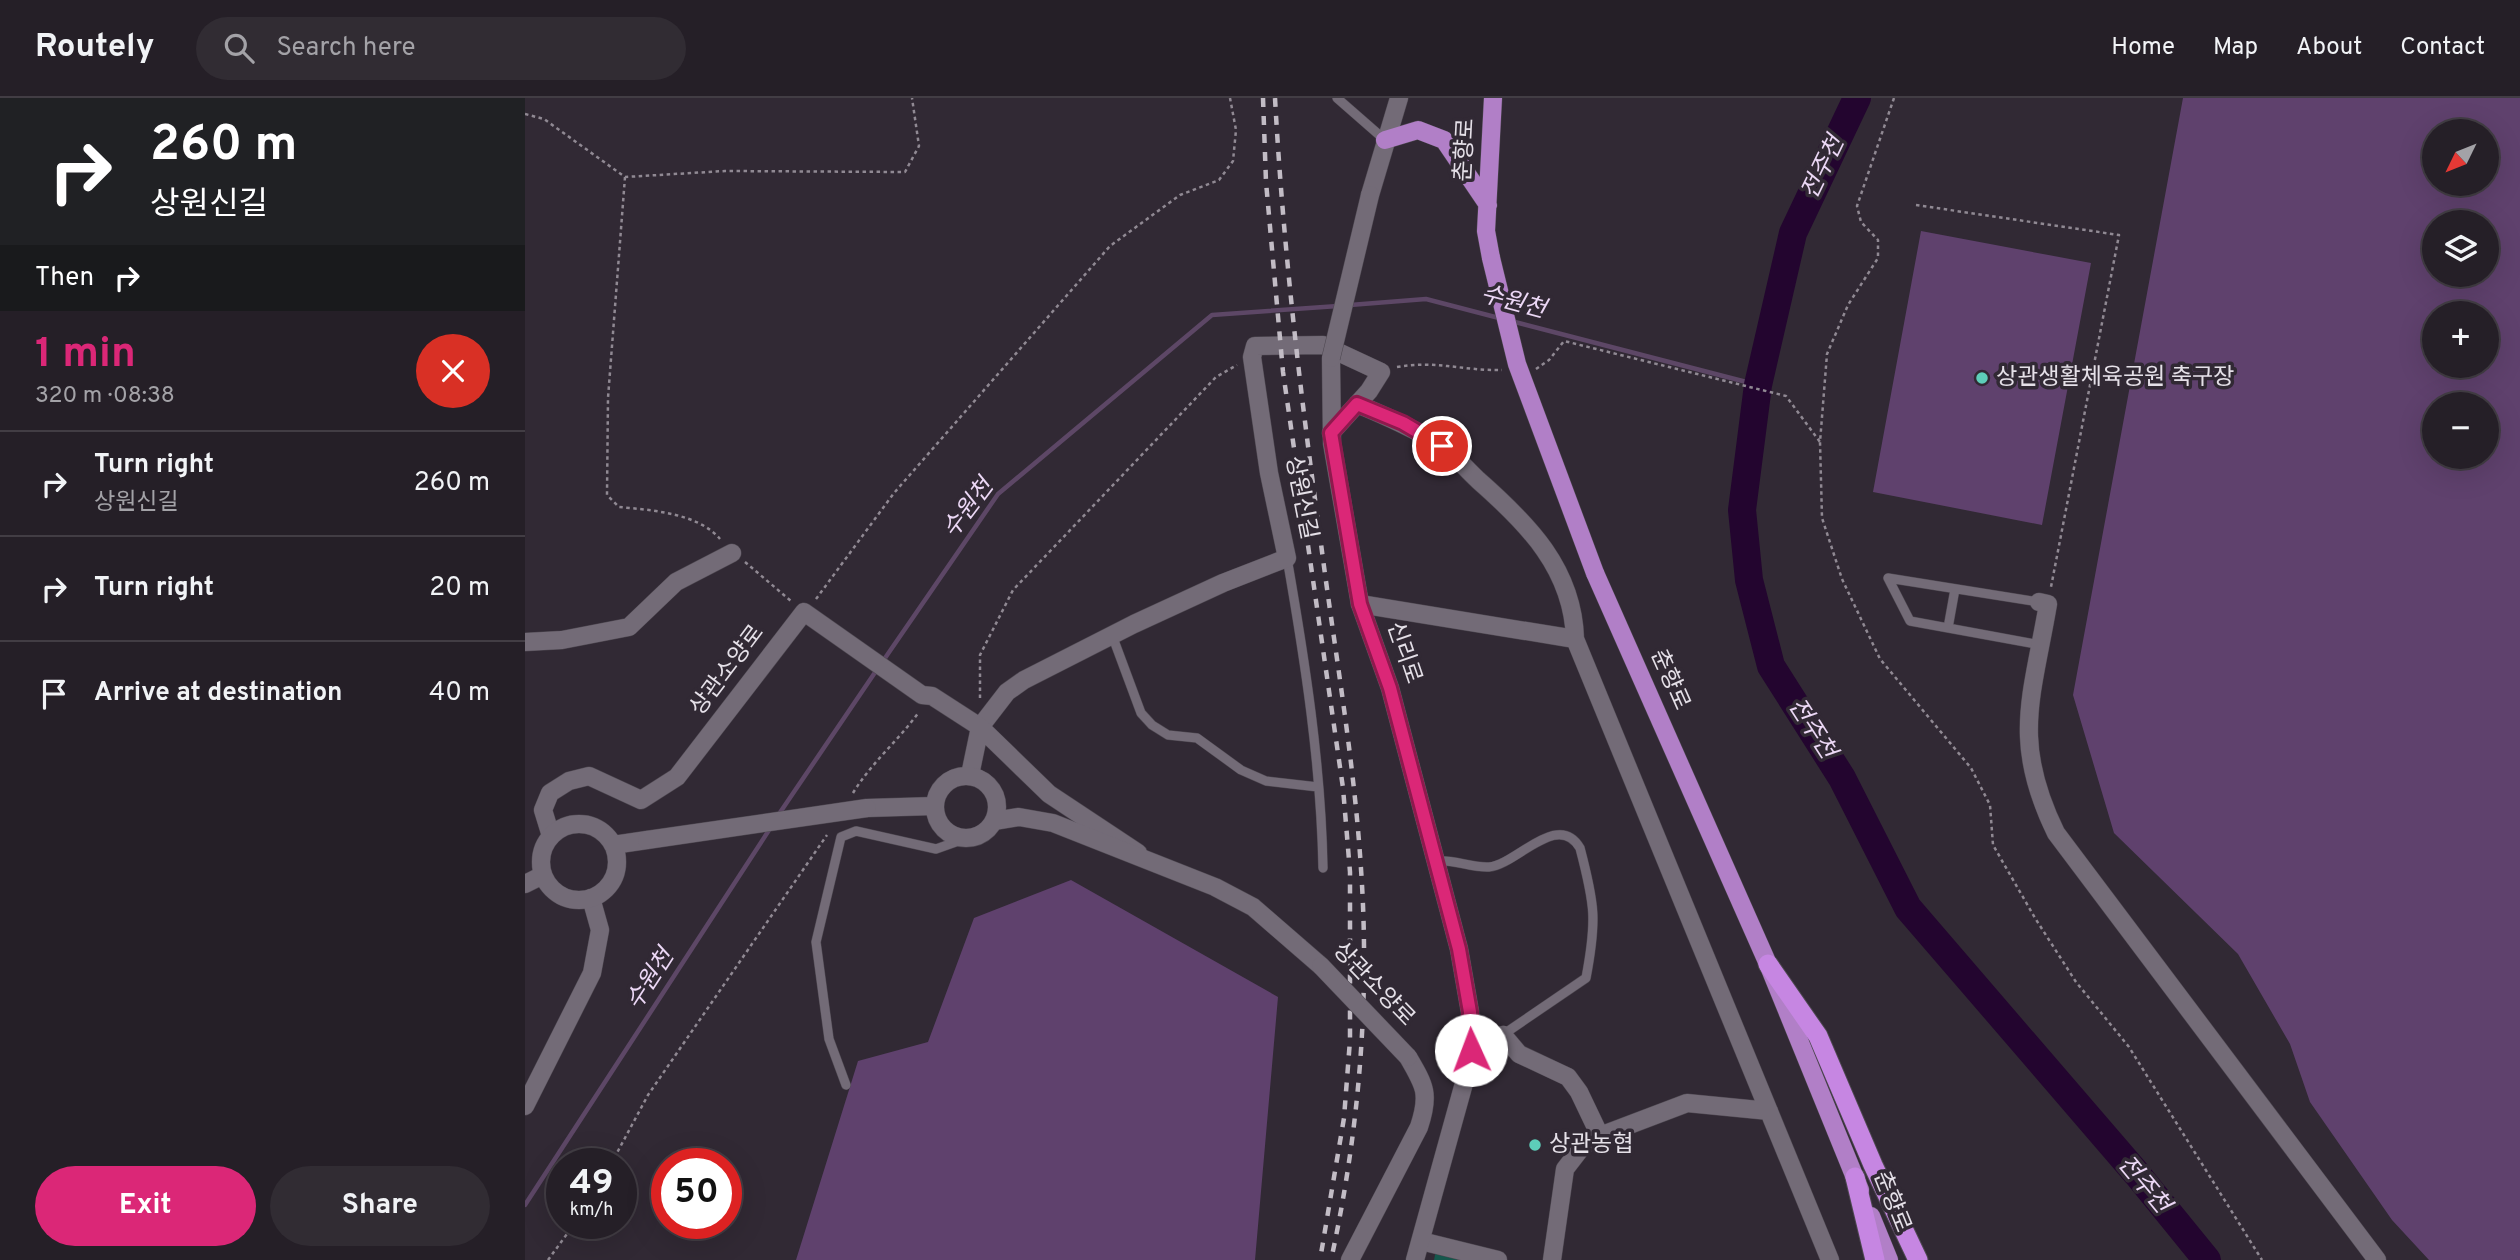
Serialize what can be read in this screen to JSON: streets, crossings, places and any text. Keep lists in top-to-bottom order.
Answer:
{
  "streets": {
    "main road": ["춘향로"],
    "street": ["상원신길", "신리로", "상관소양로"]
  },
  "crossings": [
    ["상원신길", "신리로"],
    ["상원신길", "상관소양로"]
  ],
  "water": ["전주천", "수원천"],
  "places": ["상관생활체육공원 축구장", "상관농협"],
  "north": "bottom left",
  "page": {
    "header": "Routely",
    "search": "Search here",
    "nav": [
      "Home",
      "Map",
      "About",
      "Contact"
    ],
    "turn": ["260 m", "상원신길"],
    "map_buttons": ["+", "−"],
    "then": "Then",
    "heading": ["1 min", "320 m · 08:38"],
    "list": [
      {
        "name": "Turn right",
        "note": "상원신길",
        "value": "260 m"
      },
      {
        "name": "Turn right",
        "value": "20 m"
      },
      {
        "name": "Arrive at destination",
        "value": "40 m"
      }
    ],
    "speed": "49 km/h",
    "limit": "50",
    "buttons": ["Exit", "Share"]
  }
}
